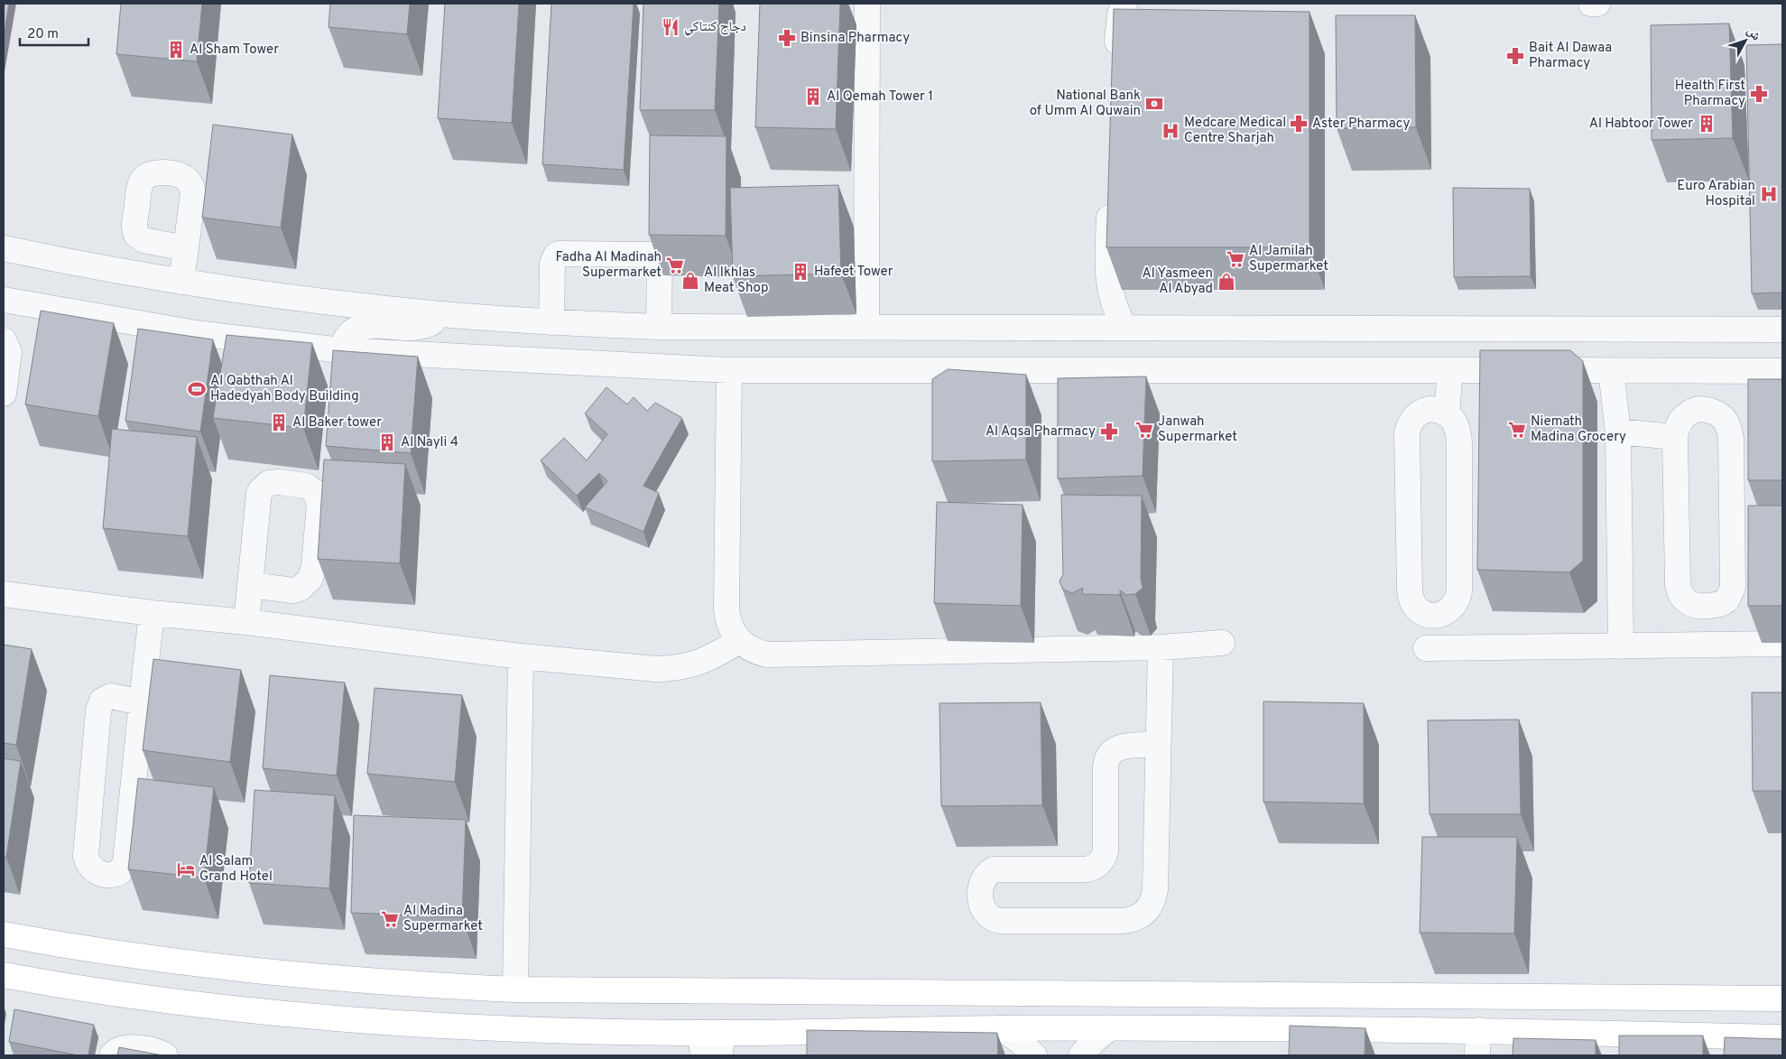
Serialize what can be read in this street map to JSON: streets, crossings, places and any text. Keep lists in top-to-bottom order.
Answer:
{
  "places": {
    "restaurant": ["دجاج كنتاكي"],
    "pharmacy": [
      "Binsina Pharmacy",
      "Bait Al Dawaa Pharmacy",
      "Health First Pharmacy",
      "Aster Pharmacy",
      "Al Aqsa Pharmacy"
    ],
    "building": [
      "Al Sham Tower",
      "Al Qemah Tower 1",
      "Al Habtoor Tower",
      "Hafeet Tower",
      "Al Baker tower",
      "Al Nayli 4"
    ],
    "bank": ["National Bank of Umm Al Quwain"],
    "hospital": ["Medcare Medical Centre Sharjah", "Euro Arabian Hospital"],
    "supermarket": [
      "Al Jamilah Supermarket",
      "Fadha Al Madinah Supermarket",
      "Janwah Supermarket",
      "Niemath Madina Grocery",
      "Al Madina Supermarket"
    ],
    "shop": ["Al Ikhlas Meat Shop", "Al Yasmeen Al Abyad"],
    "sports": ["Al Qabthah Al Hadedyah Body Building"],
    "hotel": ["Al Salam Grand Hotel"]
  },
  "scale_bar": "20 m",
  "north": "top right"
}
